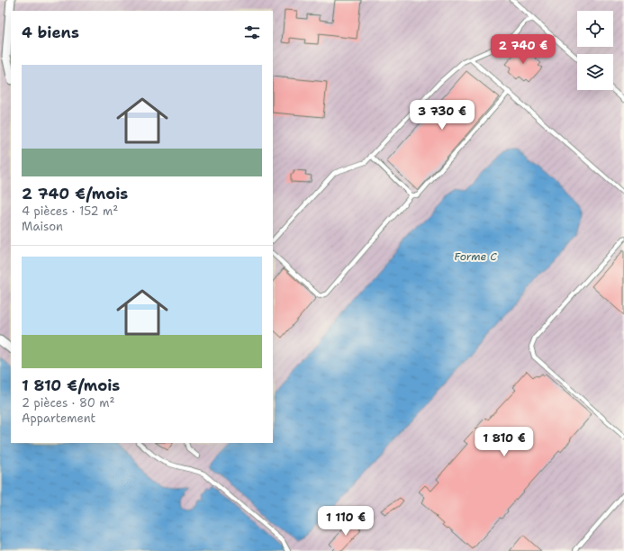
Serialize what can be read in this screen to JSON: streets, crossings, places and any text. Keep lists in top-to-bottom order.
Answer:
{
  "water": ["Forme C"],
  "page": {
    "heading": "4 biens",
    "price": [
      "2 740 €",
      "3 730 €",
      "1 810 €",
      "1 110 €"
    ],
    "list": [
      {
        "name": "2 740 €/mois",
        "note": "4 pièces · 152 m² · Maison"
      },
      {
        "name": "1 810 €/mois",
        "note": "2 pièces · 80 m² · Appartement"
      }
    ]
  }
}
